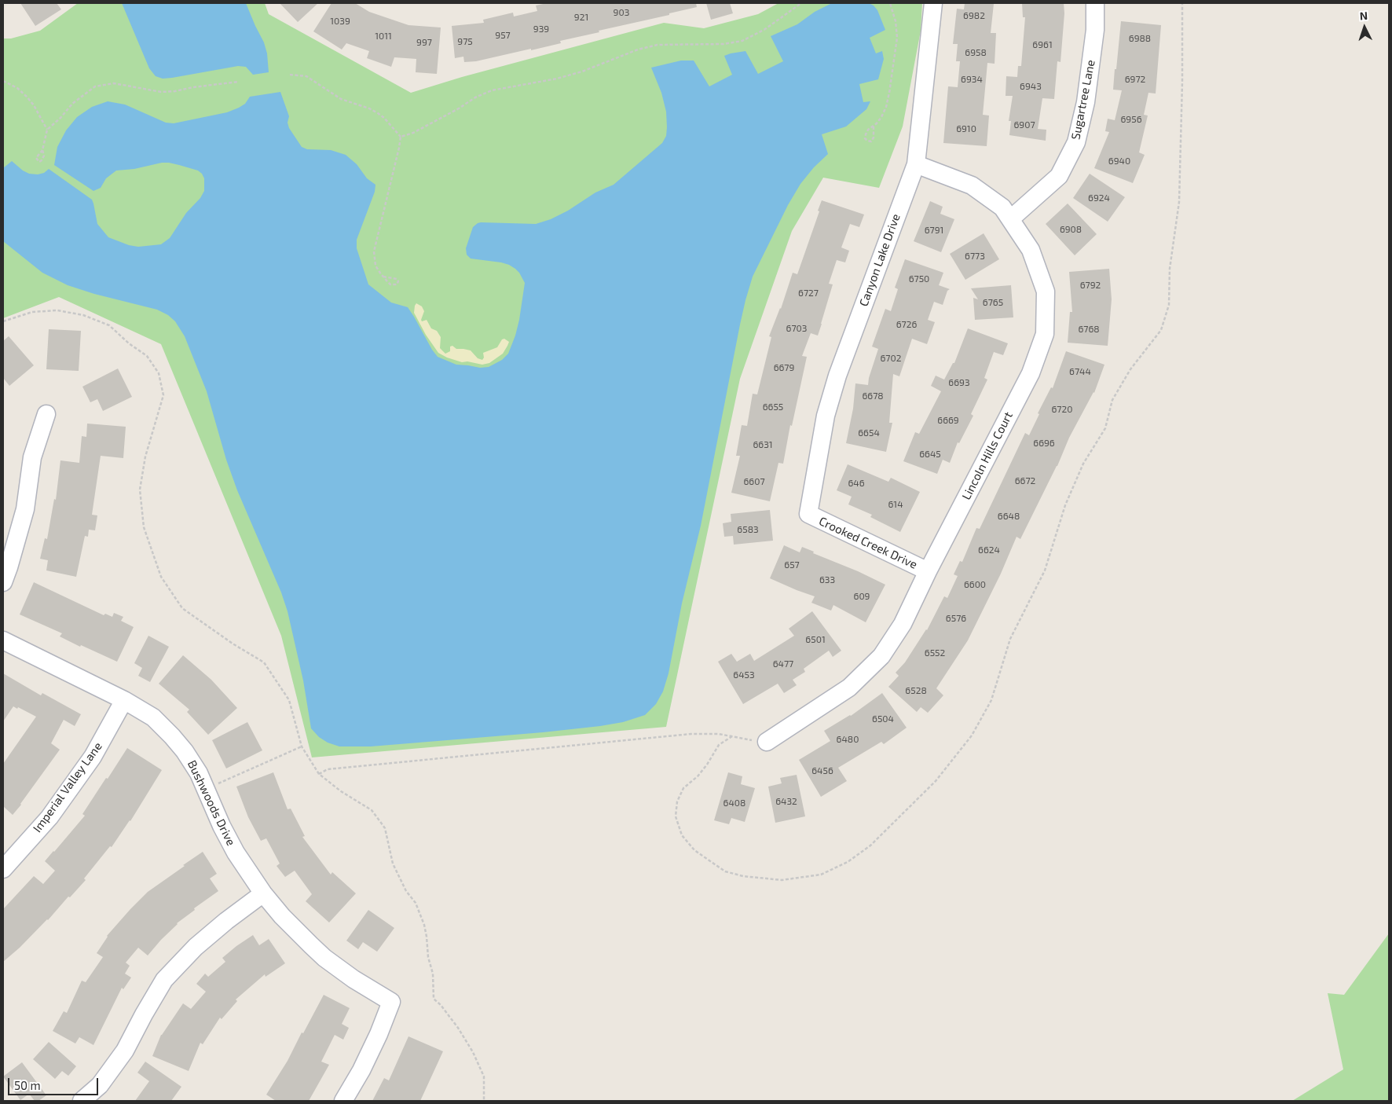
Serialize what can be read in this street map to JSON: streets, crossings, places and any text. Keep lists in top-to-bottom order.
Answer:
{
  "streets": {
    "street": [
      "Sugartree Lane",
      "Canyon Lake Drive",
      "Lincoln Hills Court",
      "Crooked Creek Drive",
      "Imperial Valley Lane",
      "Bushwoods Drive"
    ]
  },
  "crossings": [
    ["Sugartree Lane", "Lincoln Hills Court"],
    ["Canyon Lake Drive", "Lincoln Hills Court"],
    ["Canyon Lake Drive", "Crooked Creek Drive"],
    ["Lincoln Hills Court", "Crooked Creek Drive"],
    ["Imperial Valley Lane", "Bushwoods Drive"]
  ],
  "house_numbers": [
    "903",
    "6982",
    "921",
    "1039",
    "939",
    "957",
    "1011",
    "6988",
    "975",
    "997",
    "6961",
    "6958",
    "6934",
    "6972",
    "6943",
    "6956",
    "6907",
    "6910",
    "6940",
    "6924",
    "6908",
    "6791",
    "6773",
    "6750",
    "6792",
    "6727",
    "6765",
    "6726",
    "6703",
    "6768",
    "6702",
    "6679",
    "6744",
    "6693",
    "6678",
    "6655",
    "6720",
    "6669",
    "6654",
    "6696",
    "6631",
    "6645",
    "6672",
    "6607",
    "646",
    "614",
    "6648",
    "6583",
    "6624",
    "657",
    "633",
    "6600",
    "609",
    "6576",
    "6501",
    "6552",
    "6477",
    "6453",
    "6528",
    "6504",
    "6480",
    "6456",
    "6432",
    "6408"
  ],
  "scale_bar": "50 m",
  "north": "top"
}
